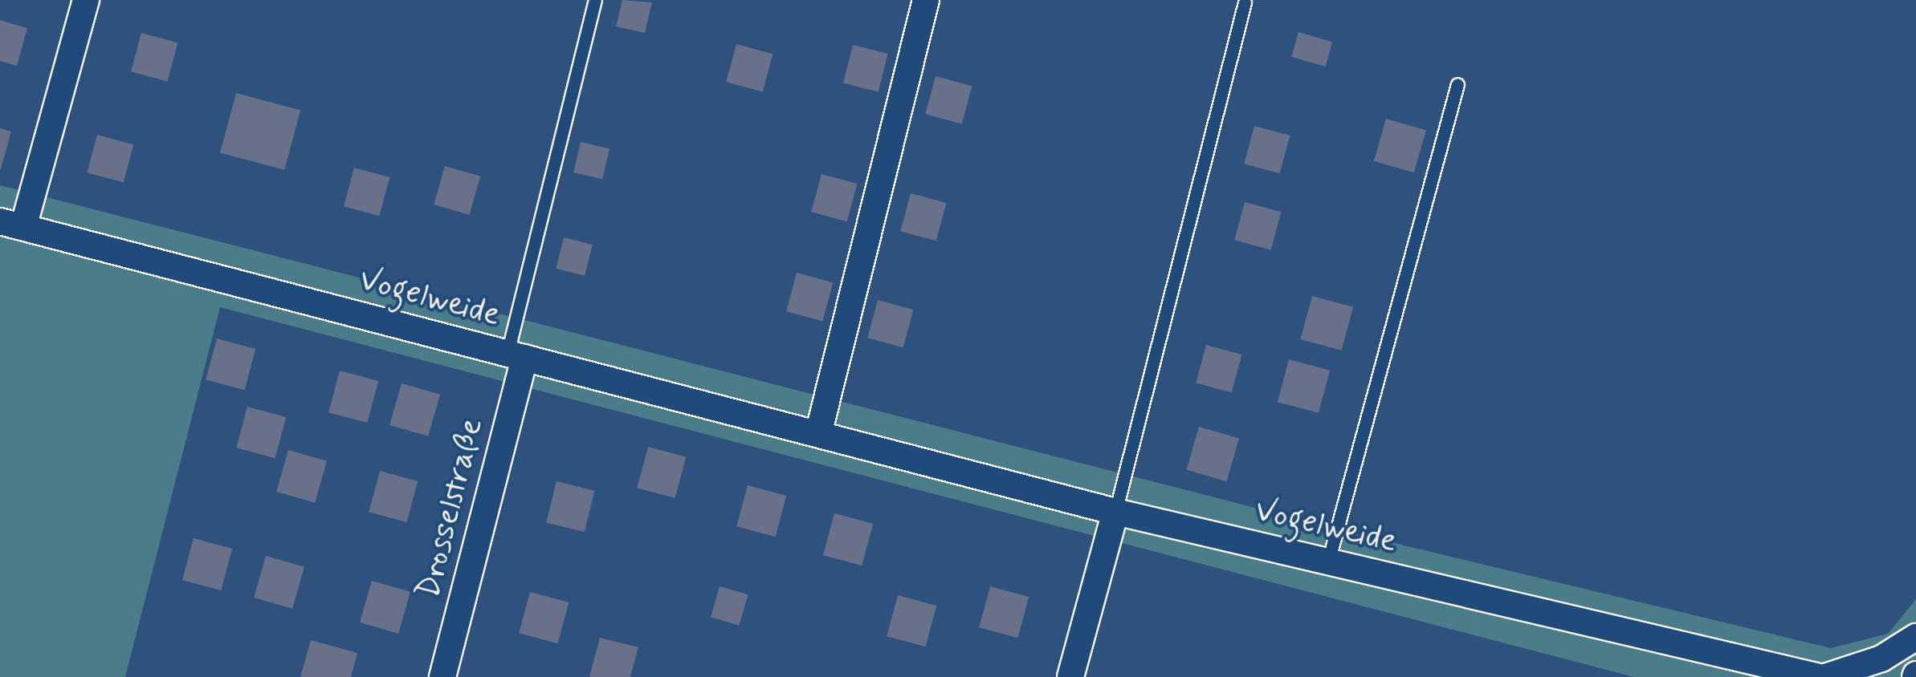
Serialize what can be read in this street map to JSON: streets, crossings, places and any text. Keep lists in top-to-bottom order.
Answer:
{
  "streets": {
    "street": ["Vogelweide", "Drosselstraße"]
  },
  "crossings": [
    ["Vogelweide", "Drosselstraße"]
  ]
}
